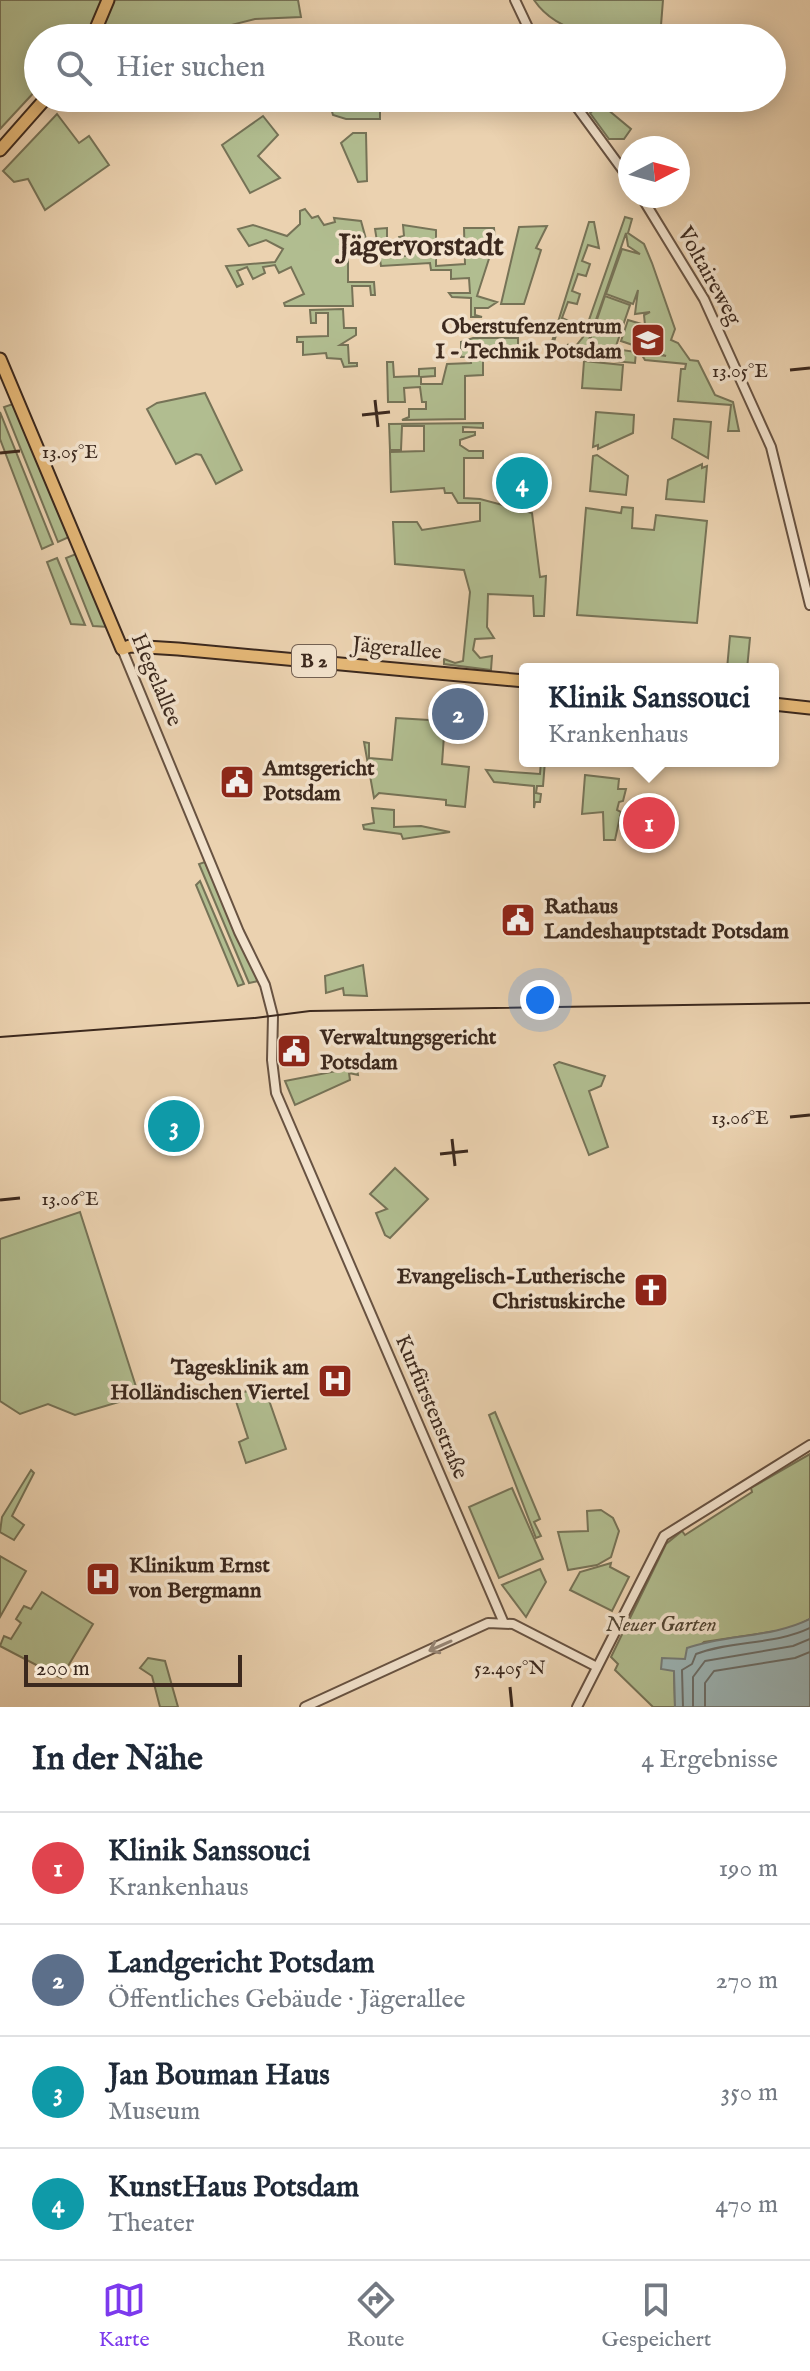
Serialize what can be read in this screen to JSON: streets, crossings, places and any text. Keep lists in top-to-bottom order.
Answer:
{
  "streets": {
    "main road": ["Jägerallee", "B 2", "Hegelallee"],
    "street": ["Voltaireweg", "Kurfürstenstraße"]
  },
  "crossings": [
    ["Jägerallee", "Hegelallee"],
    ["Hegelallee", "Kurfürstenstraße"]
  ],
  "districts": ["Jägervorstadt"],
  "parks": ["Neuer Garten"],
  "places": {
    "school or university": ["Oberstufenzentrum I - Technik Potsdam"],
    "public building": ["Amtsgericht Potsdam", "Rathaus Landeshauptstadt Potsdam", "Verwaltungsgericht Potsdam"],
    "church": ["Evangelisch-Lutherische Christuskirche"],
    "hospital": ["Tagesklinik am Holländischen Viertel", "Klinikum Ernst von Bergmann"]
  },
  "scale_bar": "200 m",
  "north": "right",
  "page": {
    "search": "Hier suchen",
    "pins": [
      "4",
      "2",
      "1",
      "3"
    ],
    "popup": ["Klinik Sanssouci", "Krankenhaus"],
    "scale": "200 m",
    "heading": ["In der Nähe", "4 Ergebnisse"],
    "list": [
      {
        "mark": "1",
        "name": "Klinik Sanssouci",
        "note": "Krankenhaus",
        "value": "190 m"
      },
      {
        "mark": "2",
        "name": "Landgericht Potsdam",
        "note": "Öffentliches Gebäude · Jägerallee",
        "value": "270 m"
      },
      {
        "mark": "3",
        "name": "Jan Bouman Haus",
        "note": "Museum",
        "value": "350 m"
      },
      {
        "mark": "4",
        "name": "KunstHaus Potsdam",
        "note": "Theater",
        "value": "470 m"
      }
    ],
    "nav": ["Karte", "Route", "Gespeichert"]
  },
  "coordinates": ["13.05°E", "13.06°E", "52.405°N"]
}
